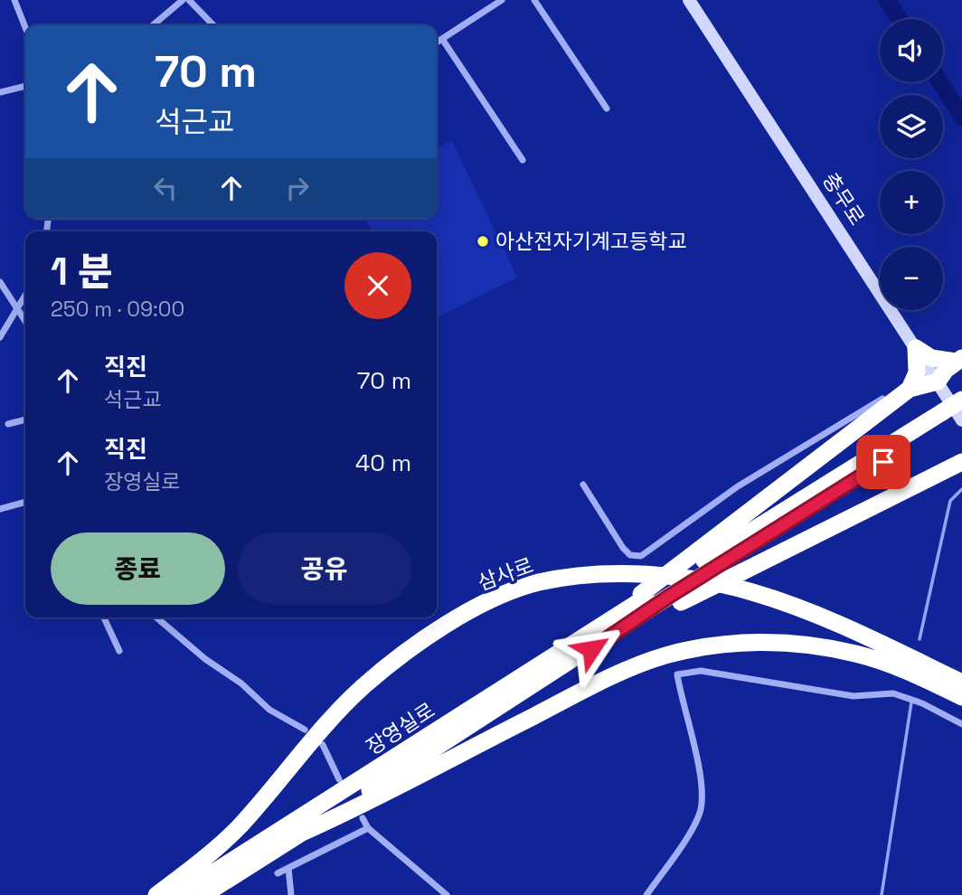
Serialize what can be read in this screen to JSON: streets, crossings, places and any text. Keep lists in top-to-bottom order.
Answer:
{
  "streets": {
    "highway": ["삼사로", "장영실로"],
    "street": ["충무로"]
  },
  "places": ["아산전자기계고등학교"],
  "page": {
    "map_buttons": ["+", "−"],
    "turn": ["70 m", "석근교"],
    "heading": ["1 분", "250 m · 09:00"],
    "list": [
      {
        "name": "직진",
        "note": "석근교",
        "value": "70 m"
      },
      {
        "name": "직진",
        "note": "장영실로",
        "value": "40 m"
      }
    ],
    "buttons": ["종료", "공유"]
  }
}
